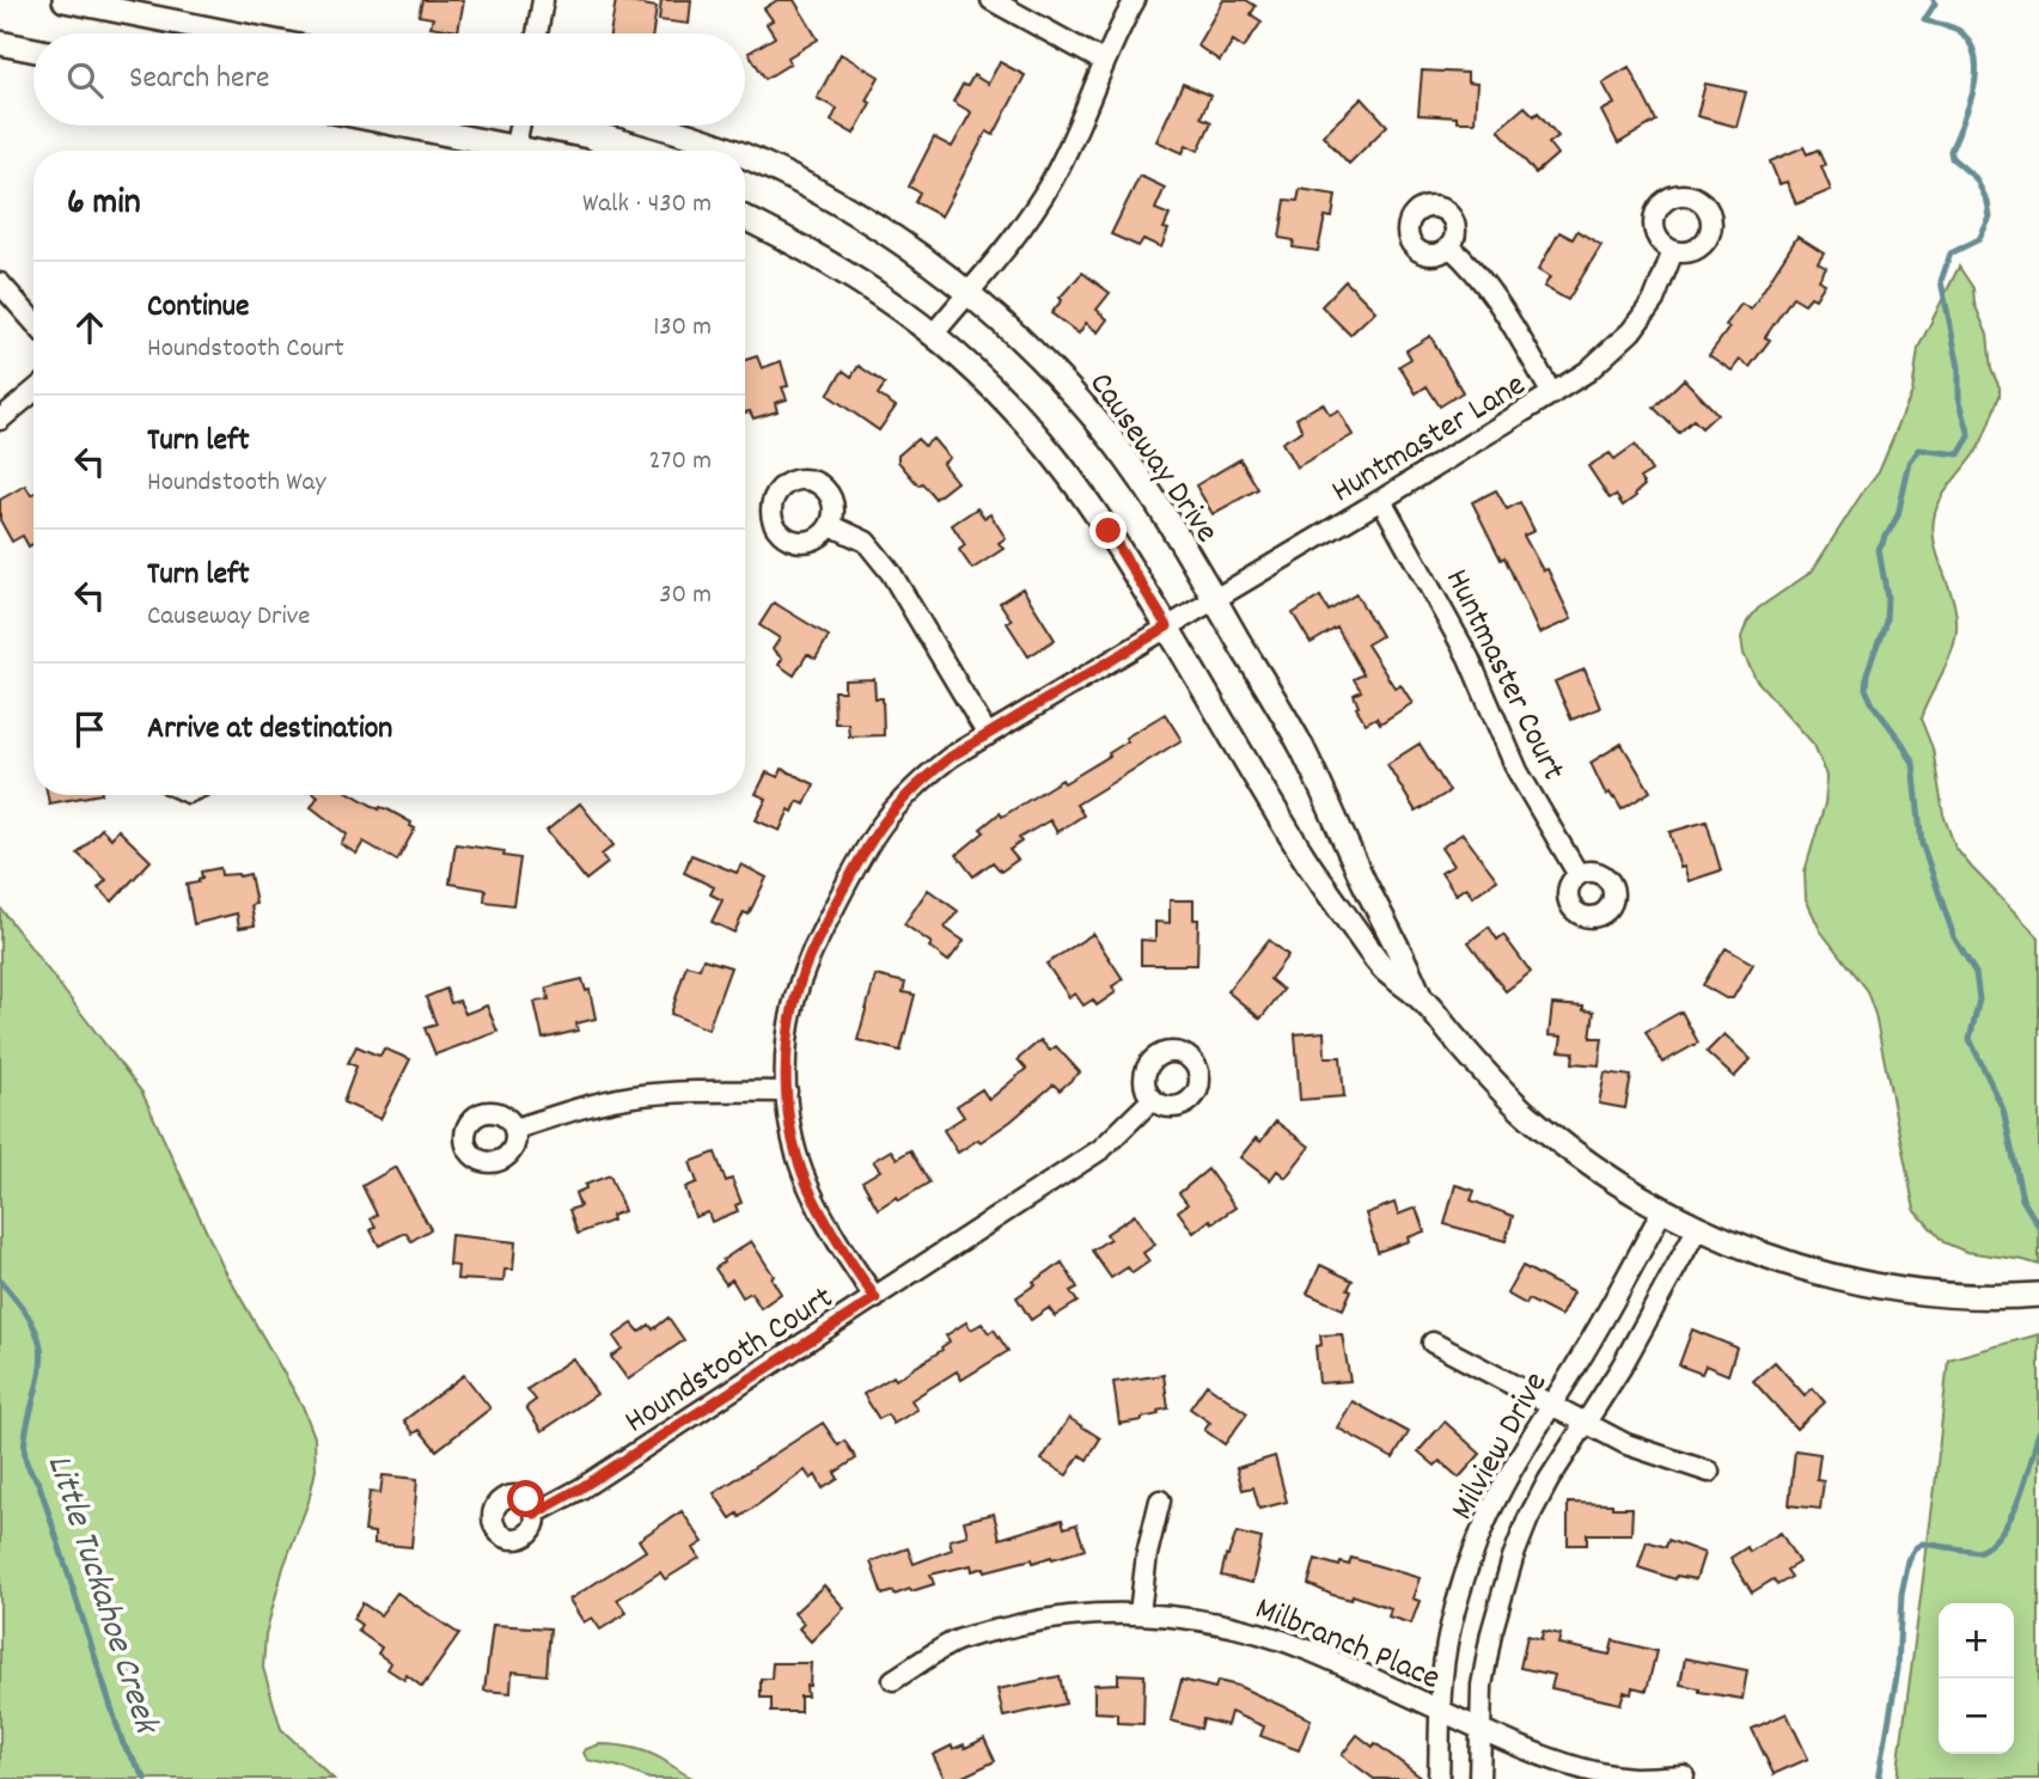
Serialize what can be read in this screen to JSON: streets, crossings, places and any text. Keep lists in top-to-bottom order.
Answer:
{
  "streets": {
    "street": [
      "Huntmaster Lane",
      "Causeway Drive",
      "Huntmaster Court",
      "Houndstooth Court",
      "Milview Drive",
      "Milbranch Place"
    ]
  },
  "crossings": [
    ["Huntmaster Lane", "Causeway Drive"],
    ["Huntmaster Lane", "Huntmaster Court"],
    ["Huntmaster Lane", "Houndstooth Court"],
    ["Causeway Drive", "Milview Drive"],
    ["Milview Drive", "Milbranch Place"]
  ],
  "water": ["Little Tuckahoe Creek"],
  "page": {
    "search": "Search here",
    "heading": ["6 min", "Walk · 430 m"],
    "list": [
      ["Continue", "Houndstooth Court", "130 m"],
      ["Turn left", "Houndstooth Way", "270 m"],
      ["Turn left", "Causeway Drive", "30 m"],
      "Arrive at destination"
    ],
    "map_buttons": ["+", "−"]
  }
}
